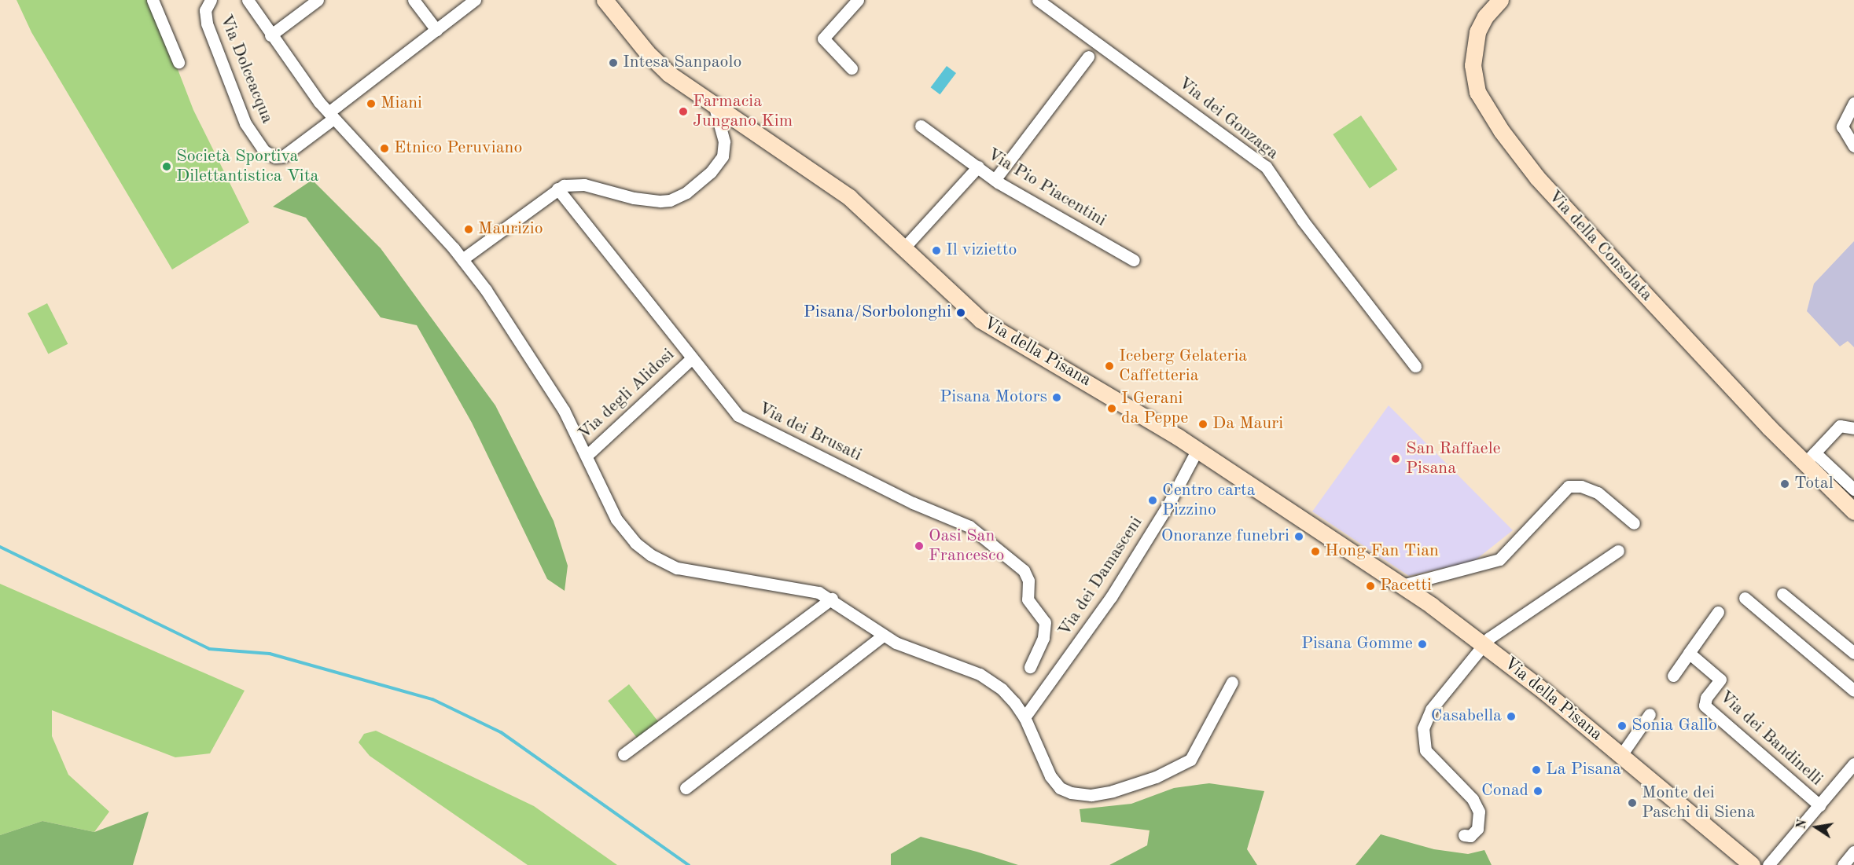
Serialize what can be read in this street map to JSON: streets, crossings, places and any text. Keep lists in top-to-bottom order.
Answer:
{
  "streets": {
    "main road": ["Via della Consolata", "Via della Pisana"],
    "street": [
      "Via Dolceacqua",
      "Via dei Gonzaga",
      "Via Pio Piacentini",
      "Via degli Alidosi",
      "Via dei Brusati",
      "Via dei Damasceni",
      "Via dei Bandinelli"
    ]
  },
  "crossings": [
    ["Via della Pisana", "Via dei Damasceni"],
    ["Via degli Alidosi", "Via dei Brusati"]
  ],
  "places": [
    "Intesa Sanpaolo",
    "Miani",
    "Farmacia Jungano Kim",
    "Etnico Peruviano",
    "Società Sportiva Dilettantistica Vita",
    "Maurizio",
    "Il vizietto",
    "Pisana/Sorbolonghi",
    "Iceberg Gelateria Caffetteria",
    "Pisana Motors",
    "I Gerani da Peppe",
    "Da Mauri",
    "San Raffaele Pisana",
    "Total",
    "Centro carta Pizzino",
    "Onoranze funebri",
    "Oasi San Francesco",
    "Hong Fan Tian",
    "Pacetti",
    "Pisana Gomme",
    "Casabella",
    "Sonia Gallo",
    "La Pisana",
    "Conad",
    "Monte dei Paschi di Siena"
  ],
  "north": "left"
}
